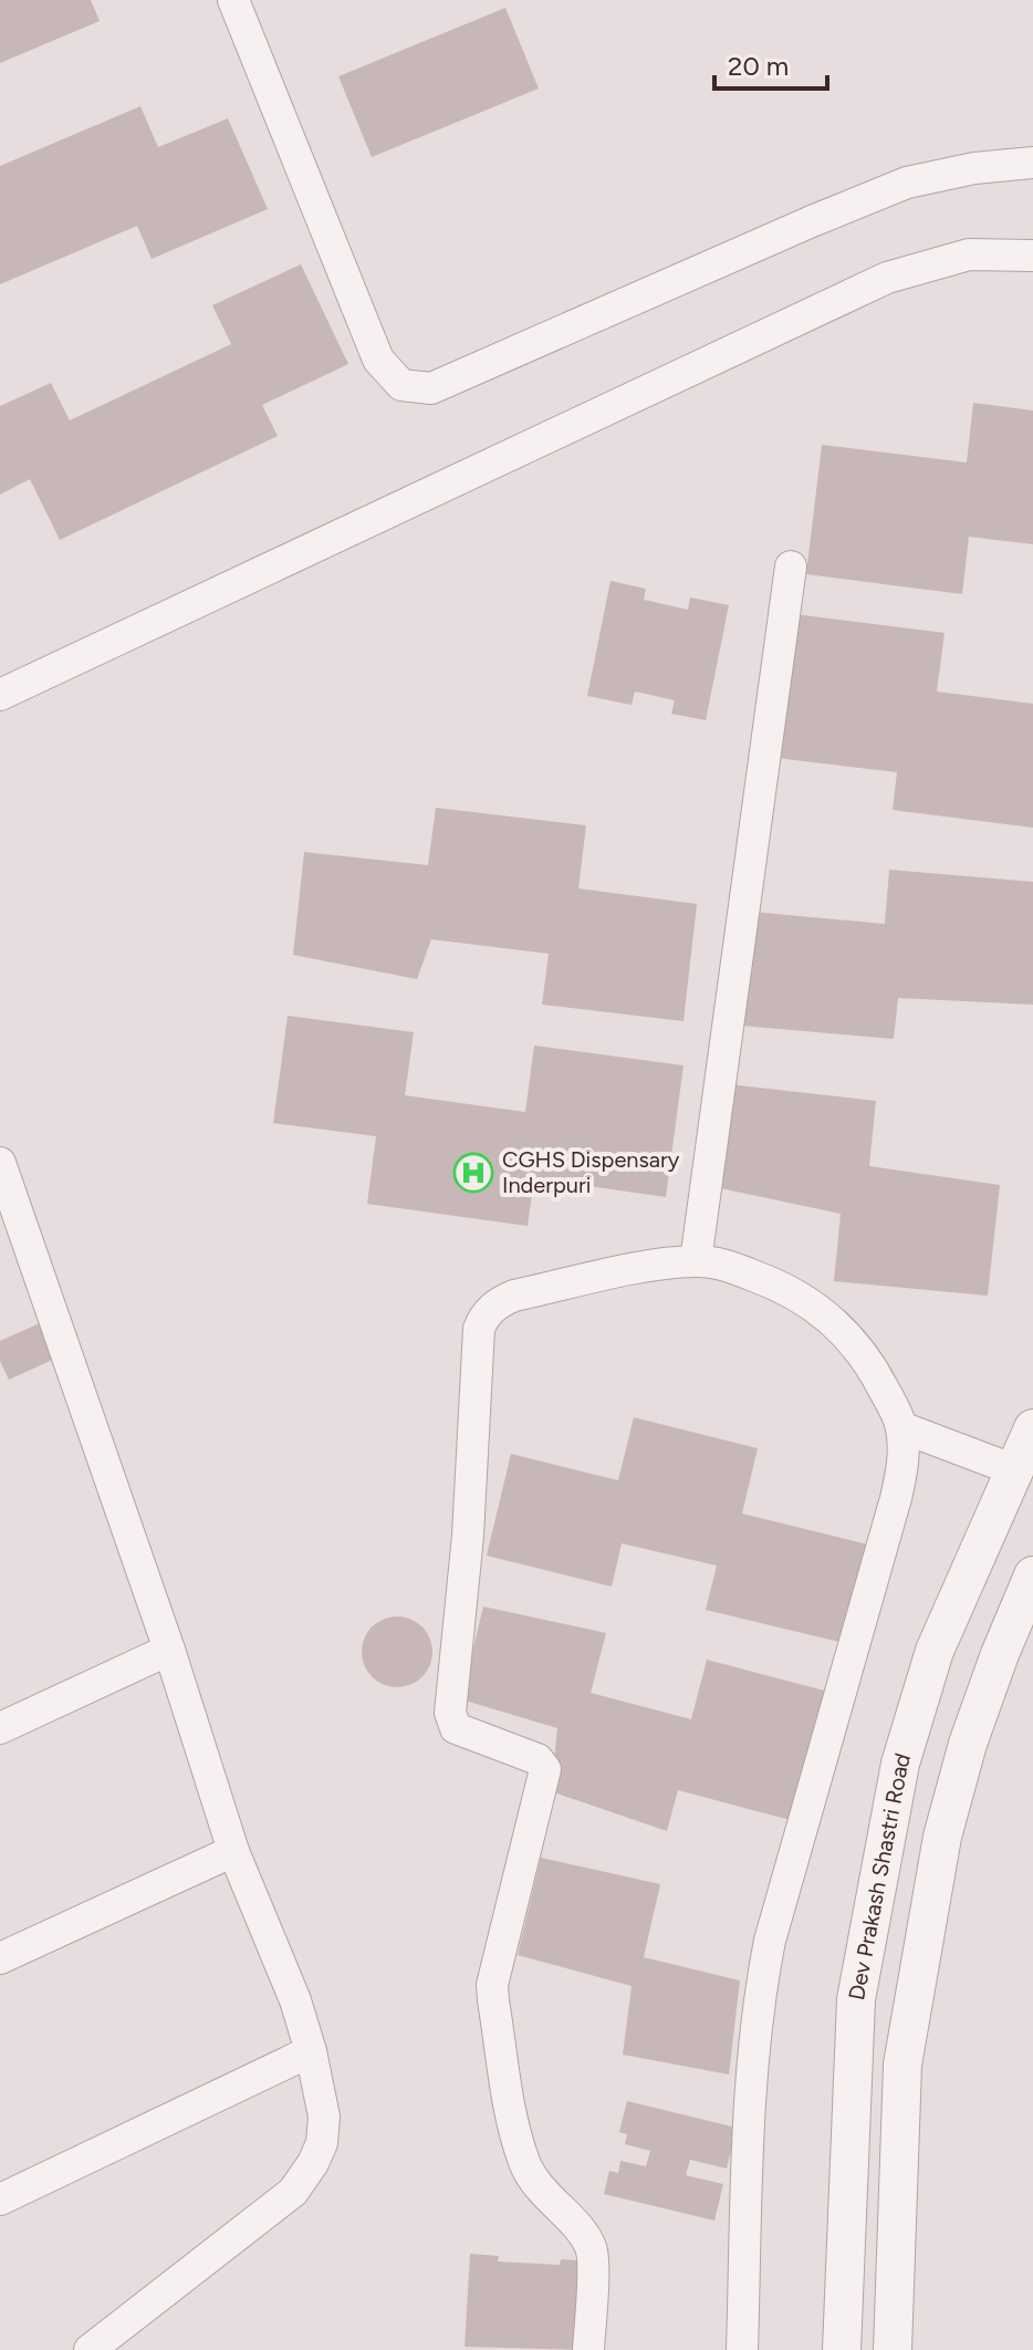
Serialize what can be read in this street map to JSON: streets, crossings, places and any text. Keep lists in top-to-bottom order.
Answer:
{
  "streets": {
    "street": ["Dev Prakash Shastri Road"]
  },
  "places": {
    "hospital": ["CGHS Dispensary Inderpuri"]
  },
  "scale_bar": "20 m"
}
